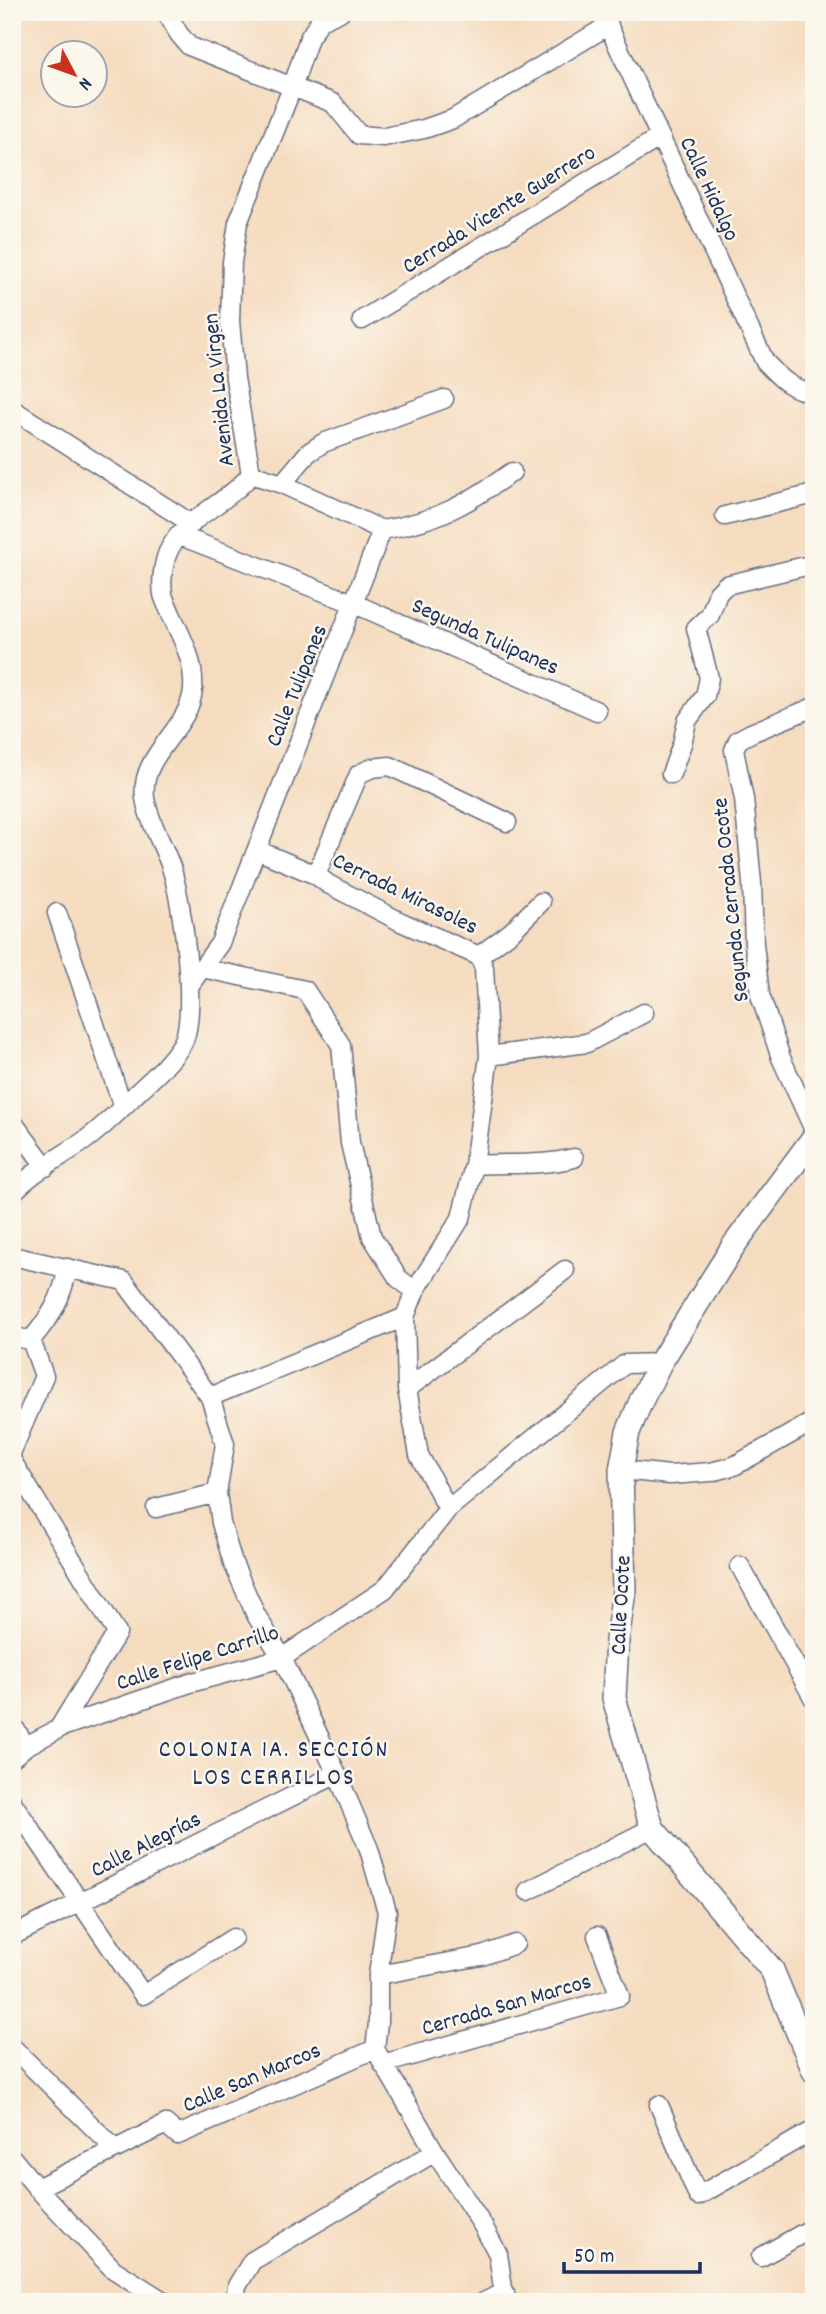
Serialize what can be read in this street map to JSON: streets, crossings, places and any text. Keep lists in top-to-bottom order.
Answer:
{
  "streets": {
    "street": [
      "Calle Hidalgo",
      "Cerrada Vicente Guerrero",
      "Avenida La Virgen",
      "Segunda Tulipanes",
      "Calle Tulipanes",
      "Cerrada Mirasoles",
      "Segunda Cerrada Ocote",
      "Calle Ocote",
      "Calle Felipe Carrillo",
      "Calle Alegrías",
      "Cerrada San Marcos",
      "Calle San Marcos"
    ]
  },
  "crossings": [
    ["Calle Hidalgo", "Cerrada Vicente Guerrero"],
    ["Avenida La Virgen", "Segunda Tulipanes"],
    ["Segunda Tulipanes", "Calle Tulipanes"],
    ["Calle Tulipanes", "Cerrada Mirasoles"],
    ["Calle Ocote", "Calle Felipe Carrillo"],
    ["Cerrada San Marcos", "Calle San Marcos"]
  ],
  "districts": ["COLONIA 1A. SECCIÓN LOS CERRILLOS"],
  "scale_bar": "50 m",
  "north": "bottom right"
}
